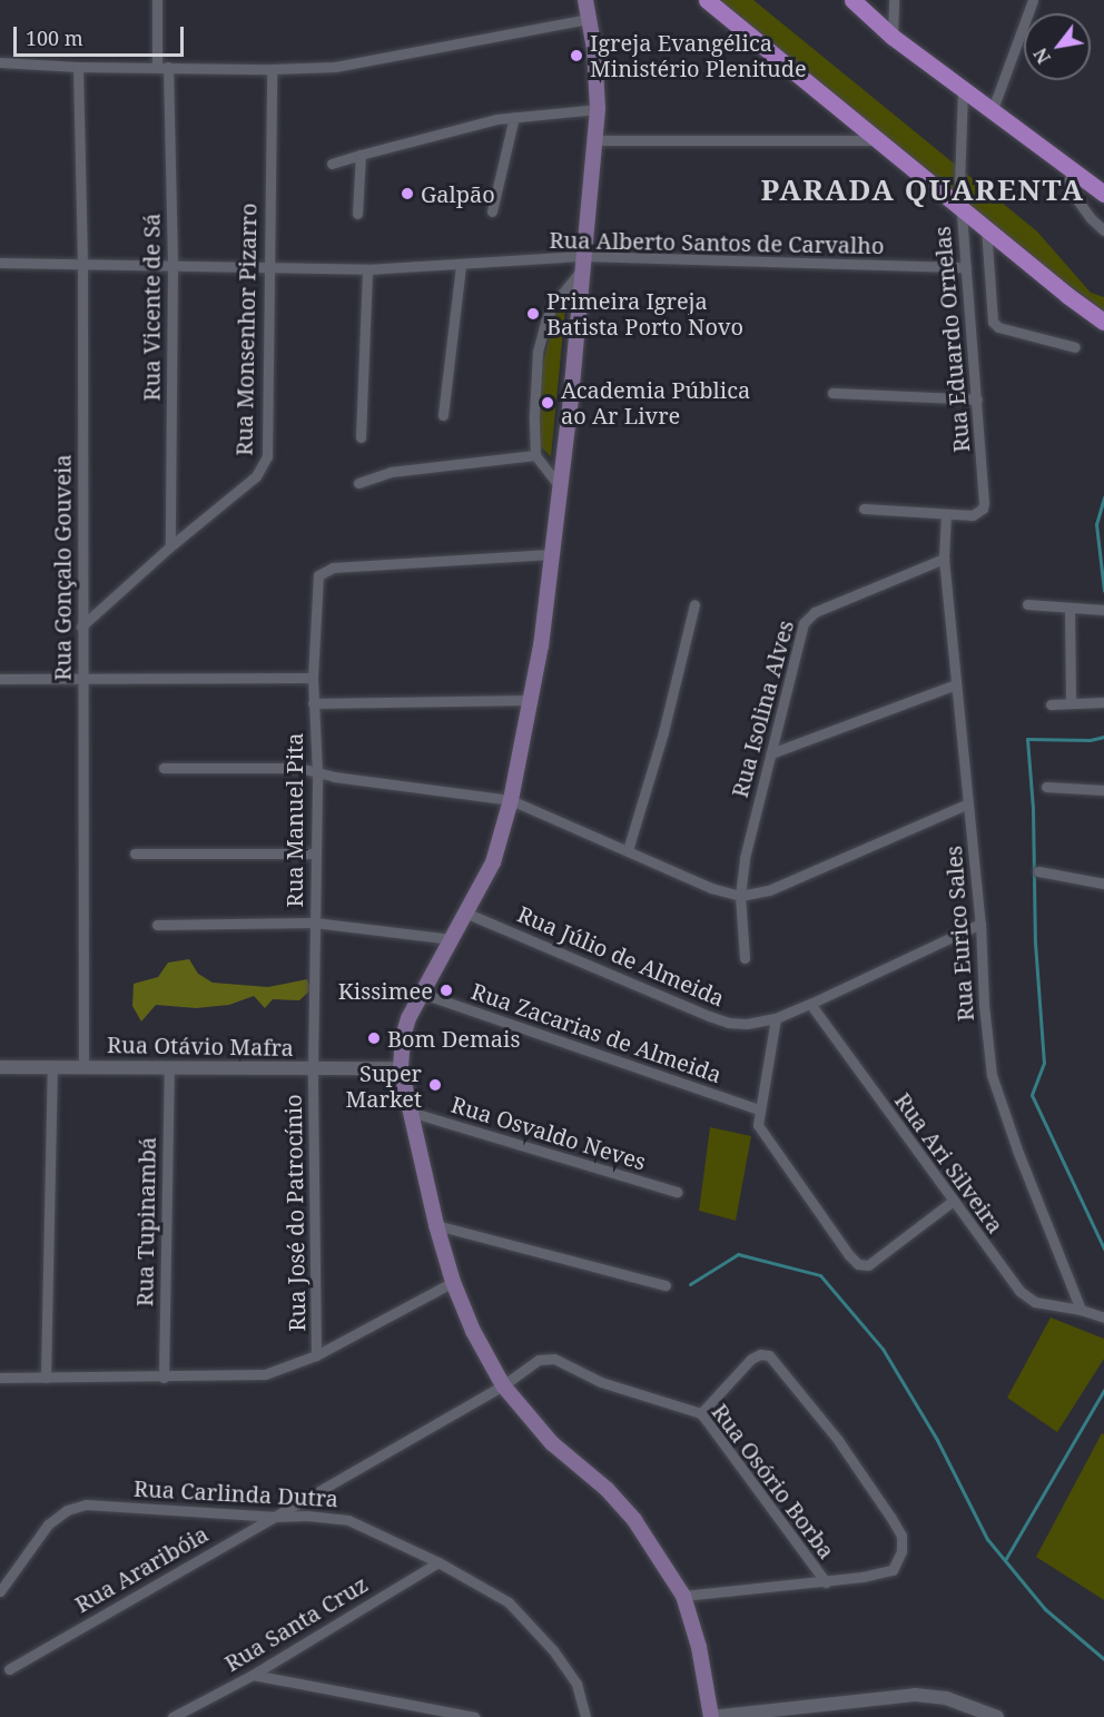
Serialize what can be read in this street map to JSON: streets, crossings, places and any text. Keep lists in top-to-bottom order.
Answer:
{
  "streets": {
    "street": [
      "Rua Alberto Santos de Carvalho",
      "Rua Vicente de Sá",
      "Rua Monsenhor Pizarro",
      "Rua Eduardo Ornelas",
      "Rua Gonçalo Gouveia",
      "Rua Isolina Alves",
      "Rua Manuel Pita",
      "Rua Eurico Sales",
      "Rua Júlio de Almeida",
      "Rua Zacarias de Almeida",
      "Rua Otávio Mafra",
      "Rua Osvaldo Neves",
      "Rua Ari Silveira",
      "Rua José do Patrocínio",
      "Rua Tupinambá",
      "Rua Osório Borba",
      "Rua Carlinda Dutra",
      "Rua Araribóia",
      "Rua Santa Cruz"
    ]
  },
  "crossings": [
    ["Rua Alberto Santos de Carvalho", "Rua Vicente de Sá"],
    ["Rua Alberto Santos de Carvalho", "Rua Monsenhor Pizarro"],
    ["Rua Alberto Santos de Carvalho", "Rua Eduardo Ornelas"],
    ["Rua Alberto Santos de Carvalho", "Rua Gonçalo Gouveia"],
    ["Rua Vicente de Sá", "Rua Monsenhor Pizarro"],
    ["Rua Monsenhor Pizarro", "Rua Gonçalo Gouveia"],
    ["Rua Eduardo Ornelas", "Rua Eurico Sales"],
    ["Rua Gonçalo Gouveia", "Rua Otávio Mafra"],
    ["Rua Isolina Alves", "Rua Eurico Sales"],
    ["Rua Manuel Pita", "Rua Otávio Mafra"],
    ["Rua Manuel Pita", "Rua José do Patrocínio"],
    ["Rua Eurico Sales", "Rua Júlio de Almeida"],
    ["Rua Eurico Sales", "Rua Ari Silveira"],
    ["Rua Júlio de Almeida", "Rua Ari Silveira"],
    ["Rua Otávio Mafra", "Rua José do Patrocínio"],
    ["Rua Otávio Mafra", "Rua Tupinambá"],
    ["Rua Osório Borba", "Rua Araribóia"],
    ["Rua Carlinda Dutra", "Rua Araribóia"],
    ["Rua Carlinda Dutra", "Rua Santa Cruz"]
  ],
  "districts": ["PARADA QUARENTA"],
  "places": [
    "Igreja Evangélica Ministério Plenitude",
    "Galpão",
    "Primeira Igreja Batista Porto Novo",
    "Academia Pública ao Ar Livre",
    "Kissimee",
    "Bom Demais",
    "Super Market"
  ],
  "scale_bar": "100 m",
  "north": "bottom left"
}
